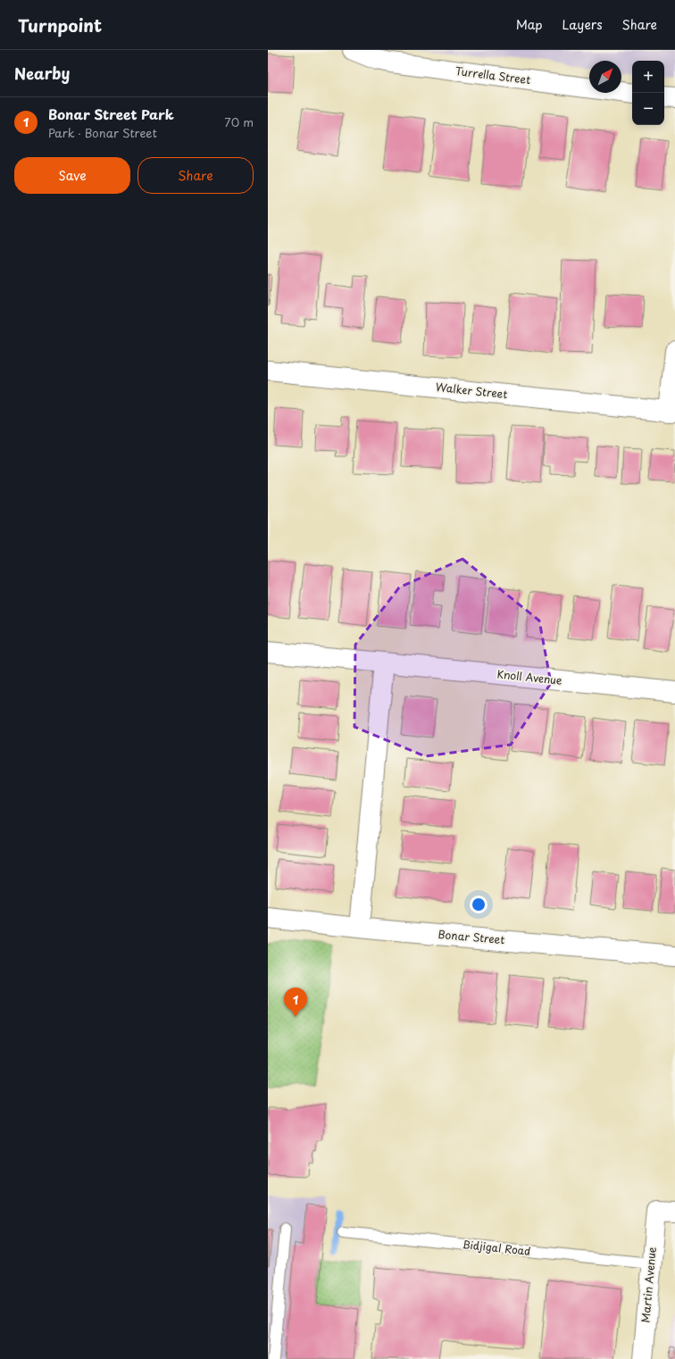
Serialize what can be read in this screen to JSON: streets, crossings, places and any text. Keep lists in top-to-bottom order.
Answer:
{
  "streets": {
    "street": [
      "Turrella Street",
      "Walker Street",
      "Knoll Avenue",
      "Bonar Street",
      "Martin Avenue"
    ],
    "lane": ["Bidjigal Road"]
  },
  "crossings": [
    ["Bidjigal Road", "Martin Avenue"]
  ],
  "north": "top right",
  "page": {
    "header": "Turnpoint",
    "nav": ["Map", "Layers", "Share"],
    "heading": "Nearby",
    "map_buttons": ["+", "−"],
    "list": [
      {
        "mark": "1",
        "name": "Bonar Street Park",
        "note": "Park · Bonar Street",
        "value": "70 m"
      }
    ],
    "buttons": ["Save", "Share"],
    "pins": "1"
  }
}
